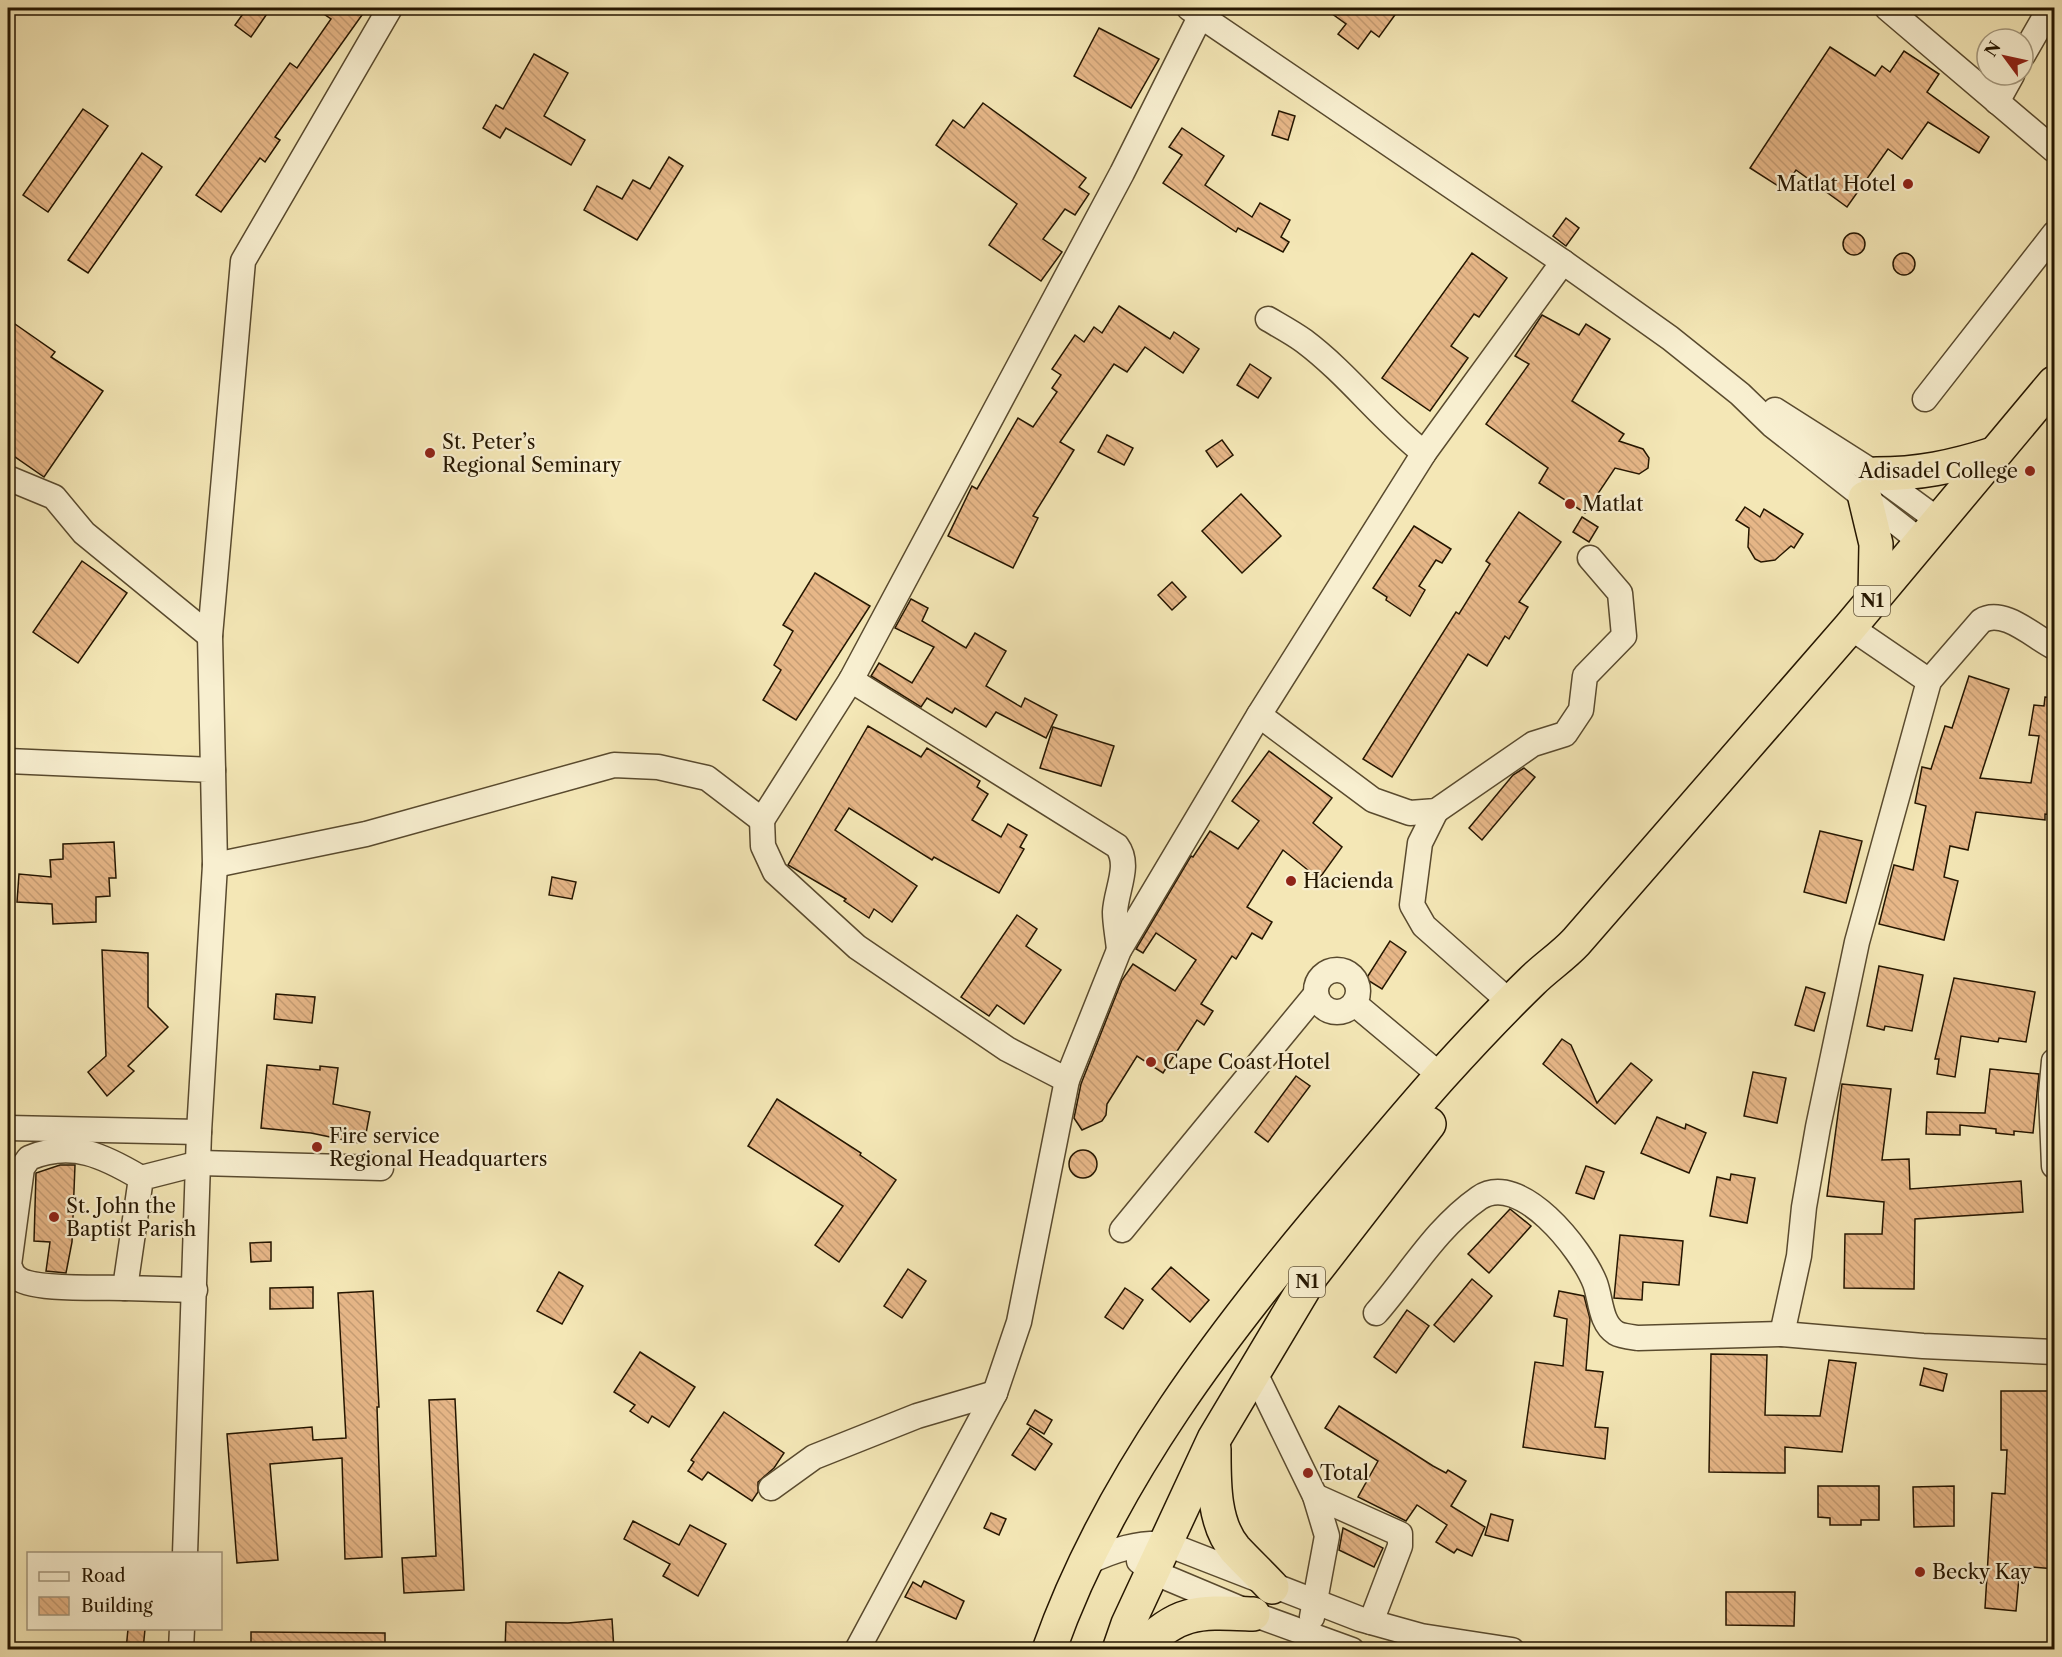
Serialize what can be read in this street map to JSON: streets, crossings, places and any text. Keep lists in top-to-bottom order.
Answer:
{
  "streets": {
    "highway": ["N1"]
  },
  "places": [
    "Matlat Hotel",
    "St. Peter’s Regional Seminary",
    "Adisadel College",
    "Matlat",
    "Hacienda",
    "Cape Coast Hotel",
    "Fire service Regional Headquarters",
    "St. John the Baptist Parish",
    "Total",
    "Becky Kay"
  ],
  "legend": ["Road", "Building"],
  "north": "top left"
}
